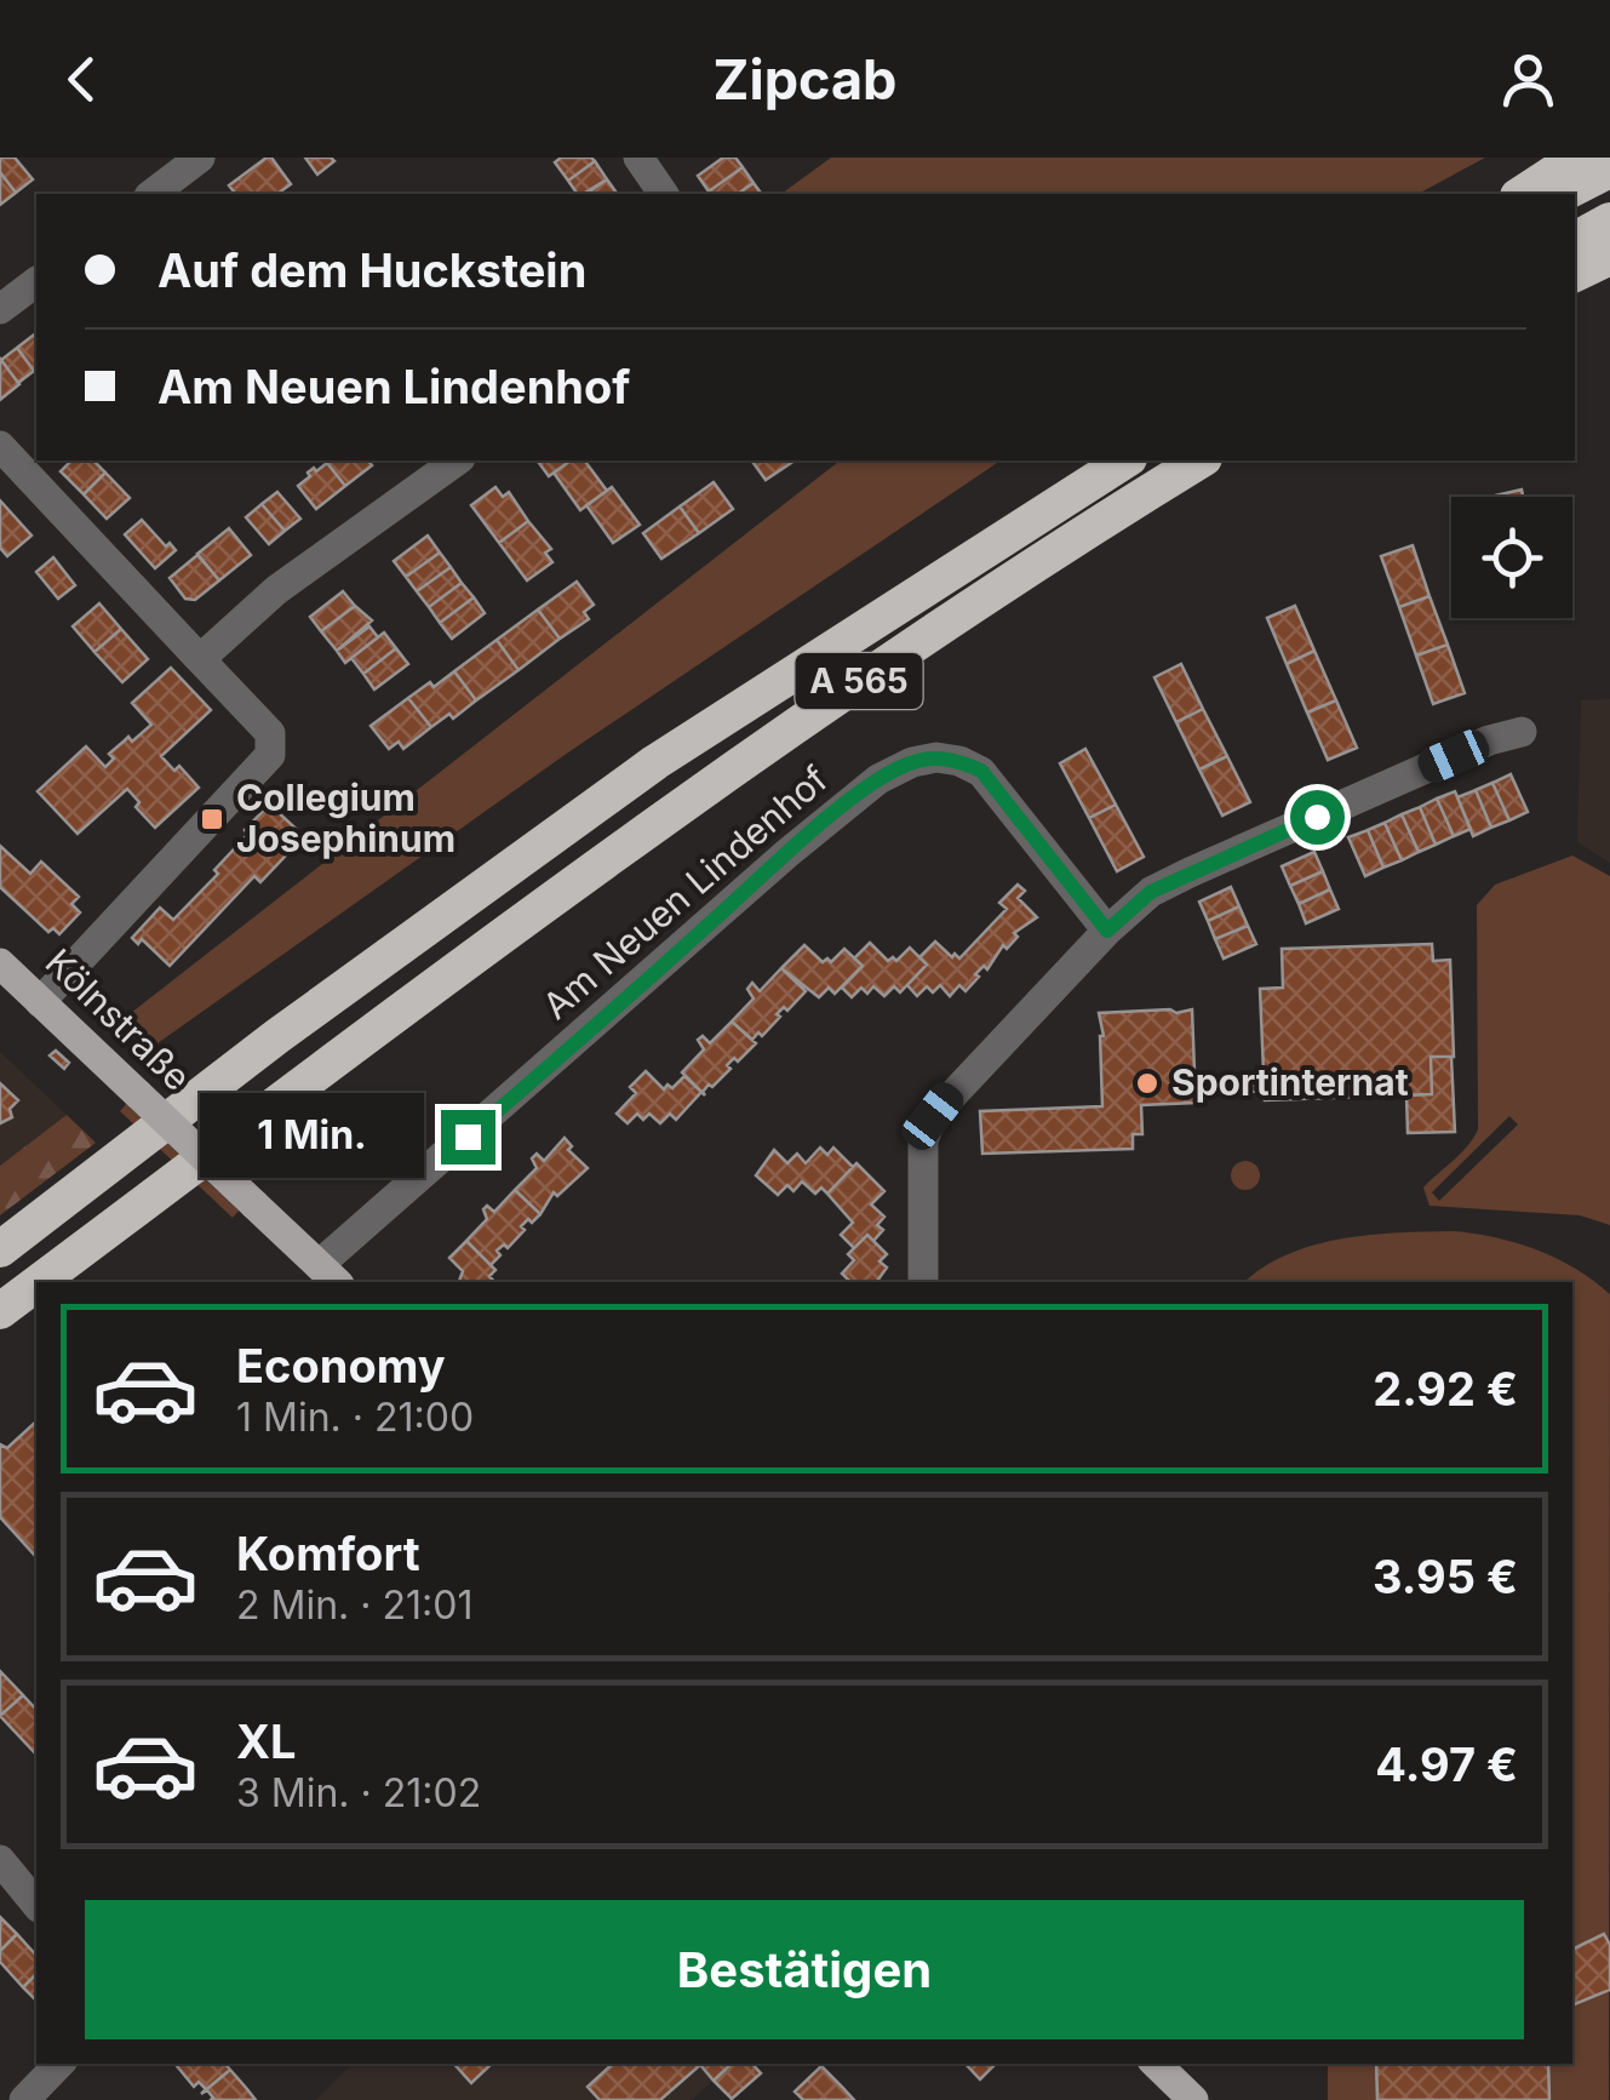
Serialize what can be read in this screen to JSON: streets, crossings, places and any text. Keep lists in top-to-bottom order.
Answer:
{
  "streets": {
    "highway": ["A 565"],
    "main road": ["Kölnstraße"],
    "street": ["Am Neuen Lindenhof"]
  },
  "crossings": [
    ["Am Neuen Lindenhof", "Kölnstraße"]
  ],
  "places": {
    "transit": ["Collegium Josephinum"],
    "other": ["Sportinternat"]
  },
  "page": {
    "header": "Zipcab",
    "banner": ["Auf dem Huckstein", "Am Neuen Lindenhof"],
    "bubble": "1 Min.",
    "list": [
      {
        "name": "Economy",
        "note": "1 Min. · 21:00",
        "value": "2.92 €"
      },
      {
        "name": "Komfort",
        "note": "2 Min. · 21:01",
        "value": "3.95 €"
      },
      {
        "name": "XL",
        "note": "3 Min. · 21:02",
        "value": "4.97 €"
      }
    ],
    "buttons": "Bestätigen"
  }
}
